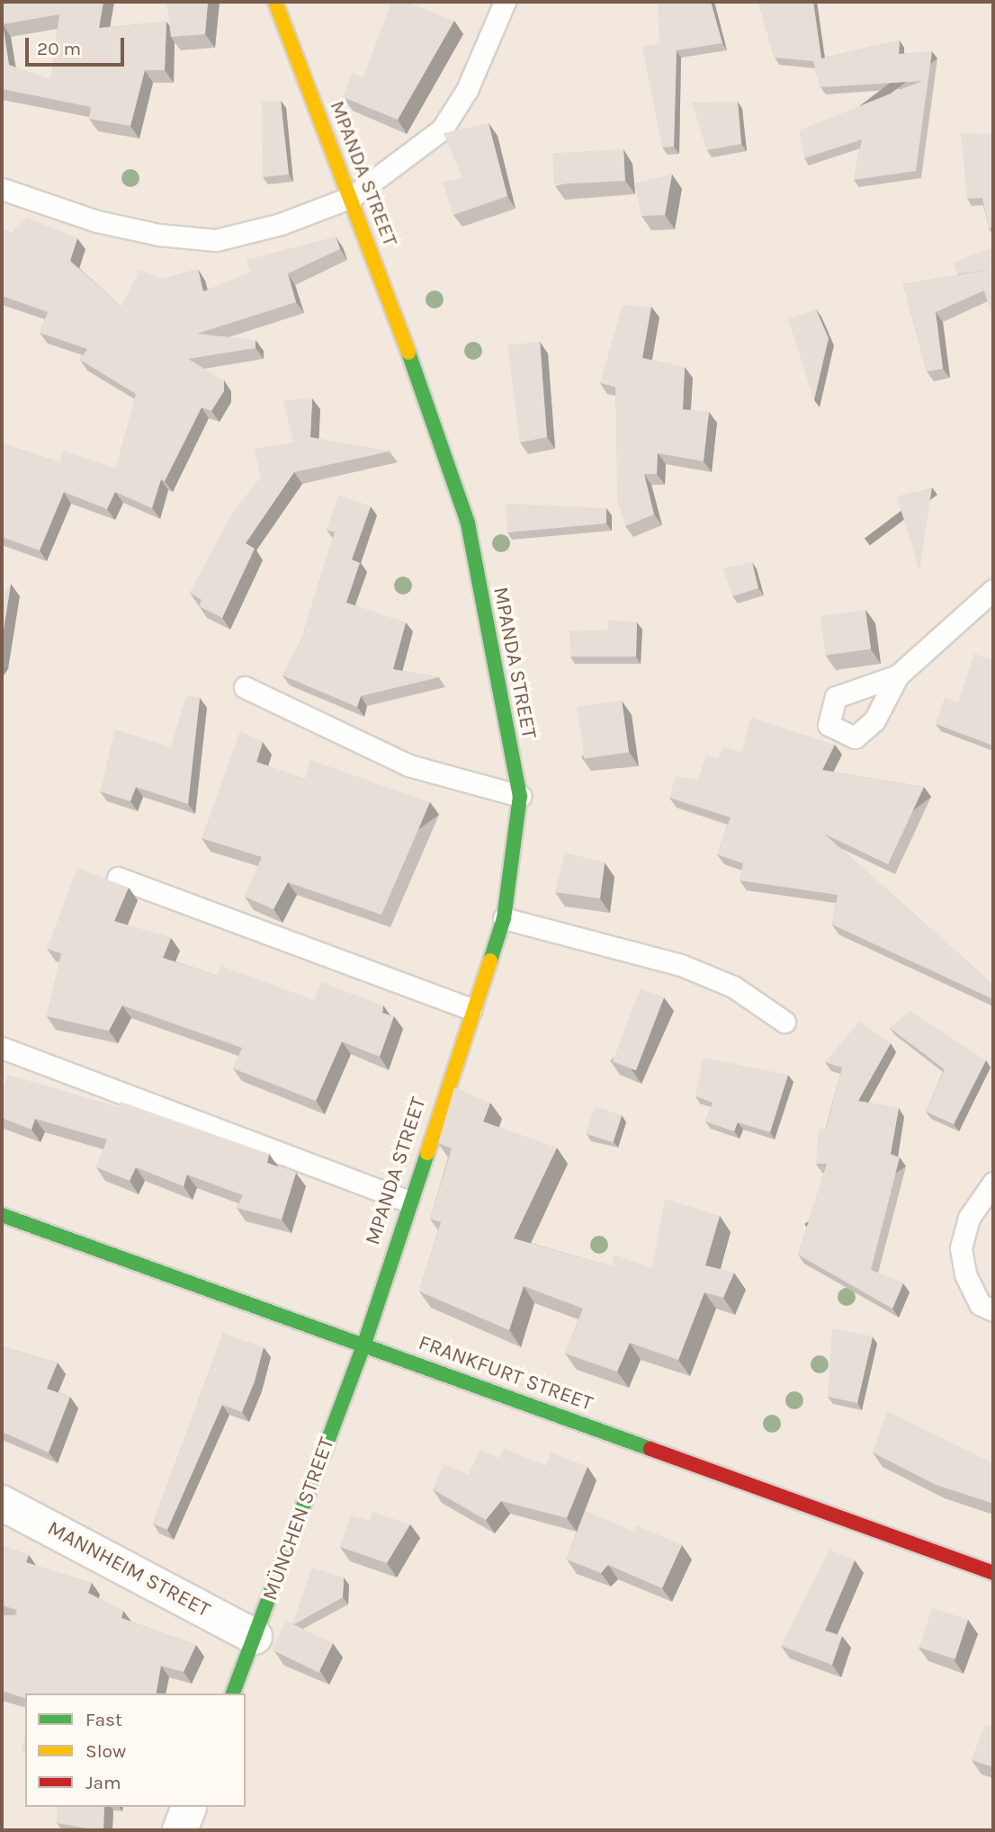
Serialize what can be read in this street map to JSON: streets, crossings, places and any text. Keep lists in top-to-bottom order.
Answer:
{
  "streets": {
    "street": [
      "MPANDA STREET",
      "FRANKFURT STREET",
      "MÜNCHEN STREET",
      "MANNHEIM STREET"
    ]
  },
  "crossings": [
    ["MPANDA STREET", "FRANKFURT STREET"],
    ["MPANDA STREET", "MÜNCHEN STREET"],
    ["FRANKFURT STREET", "MÜNCHEN STREET"],
    ["MÜNCHEN STREET", "MANNHEIM STREET"]
  ],
  "legend": ["Fast", "Slow", "Jam"],
  "scale_bar": "20 m"
}
